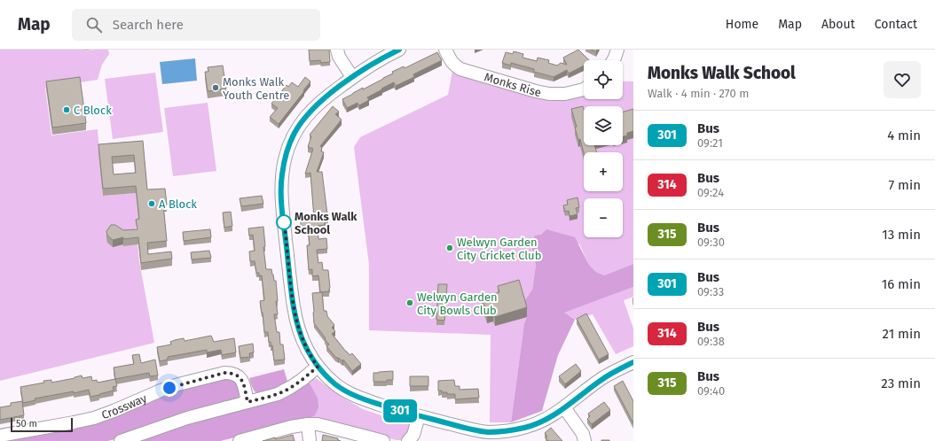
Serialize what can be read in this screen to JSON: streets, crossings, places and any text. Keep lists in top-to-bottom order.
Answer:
{
  "streets": {
    "street": ["Monks Rise", "Crossway"]
  },
  "places": [
    "Monks Walk Youth Centre",
    "C Block",
    "A Block",
    "Monks Walk School",
    "Welwyn Garden City Cricket Club",
    "Welwyn Garden City Bowls Club"
  ],
  "lines": ["bus line 301"],
  "scale_bar": "50 m",
  "page": {
    "header": "Map",
    "search": "Search here",
    "nav": [
      "Home",
      "Map",
      "About",
      "Contact"
    ],
    "on_map": "301",
    "heading": ["Monks Walk School", "Walk · 4 min · 270 m"],
    "map_buttons": ["+", "−"],
    "list": [
      {
        "mark": "301",
        "name": "Bus",
        "note": "09:21",
        "value": "4 min"
      },
      {
        "mark": "314",
        "name": "Bus",
        "note": "09:24",
        "value": "7 min"
      },
      {
        "mark": "315",
        "name": "Bus",
        "note": "09:30",
        "value": "13 min"
      },
      {
        "mark": "301",
        "name": "Bus",
        "note": "09:33",
        "value": "16 min"
      },
      {
        "mark": "314",
        "name": "Bus",
        "note": "09:38",
        "value": "21 min"
      },
      {
        "mark": "315",
        "name": "Bus",
        "note": "09:40",
        "value": "23 min"
      }
    ],
    "scale": "50 m"
  }
}
